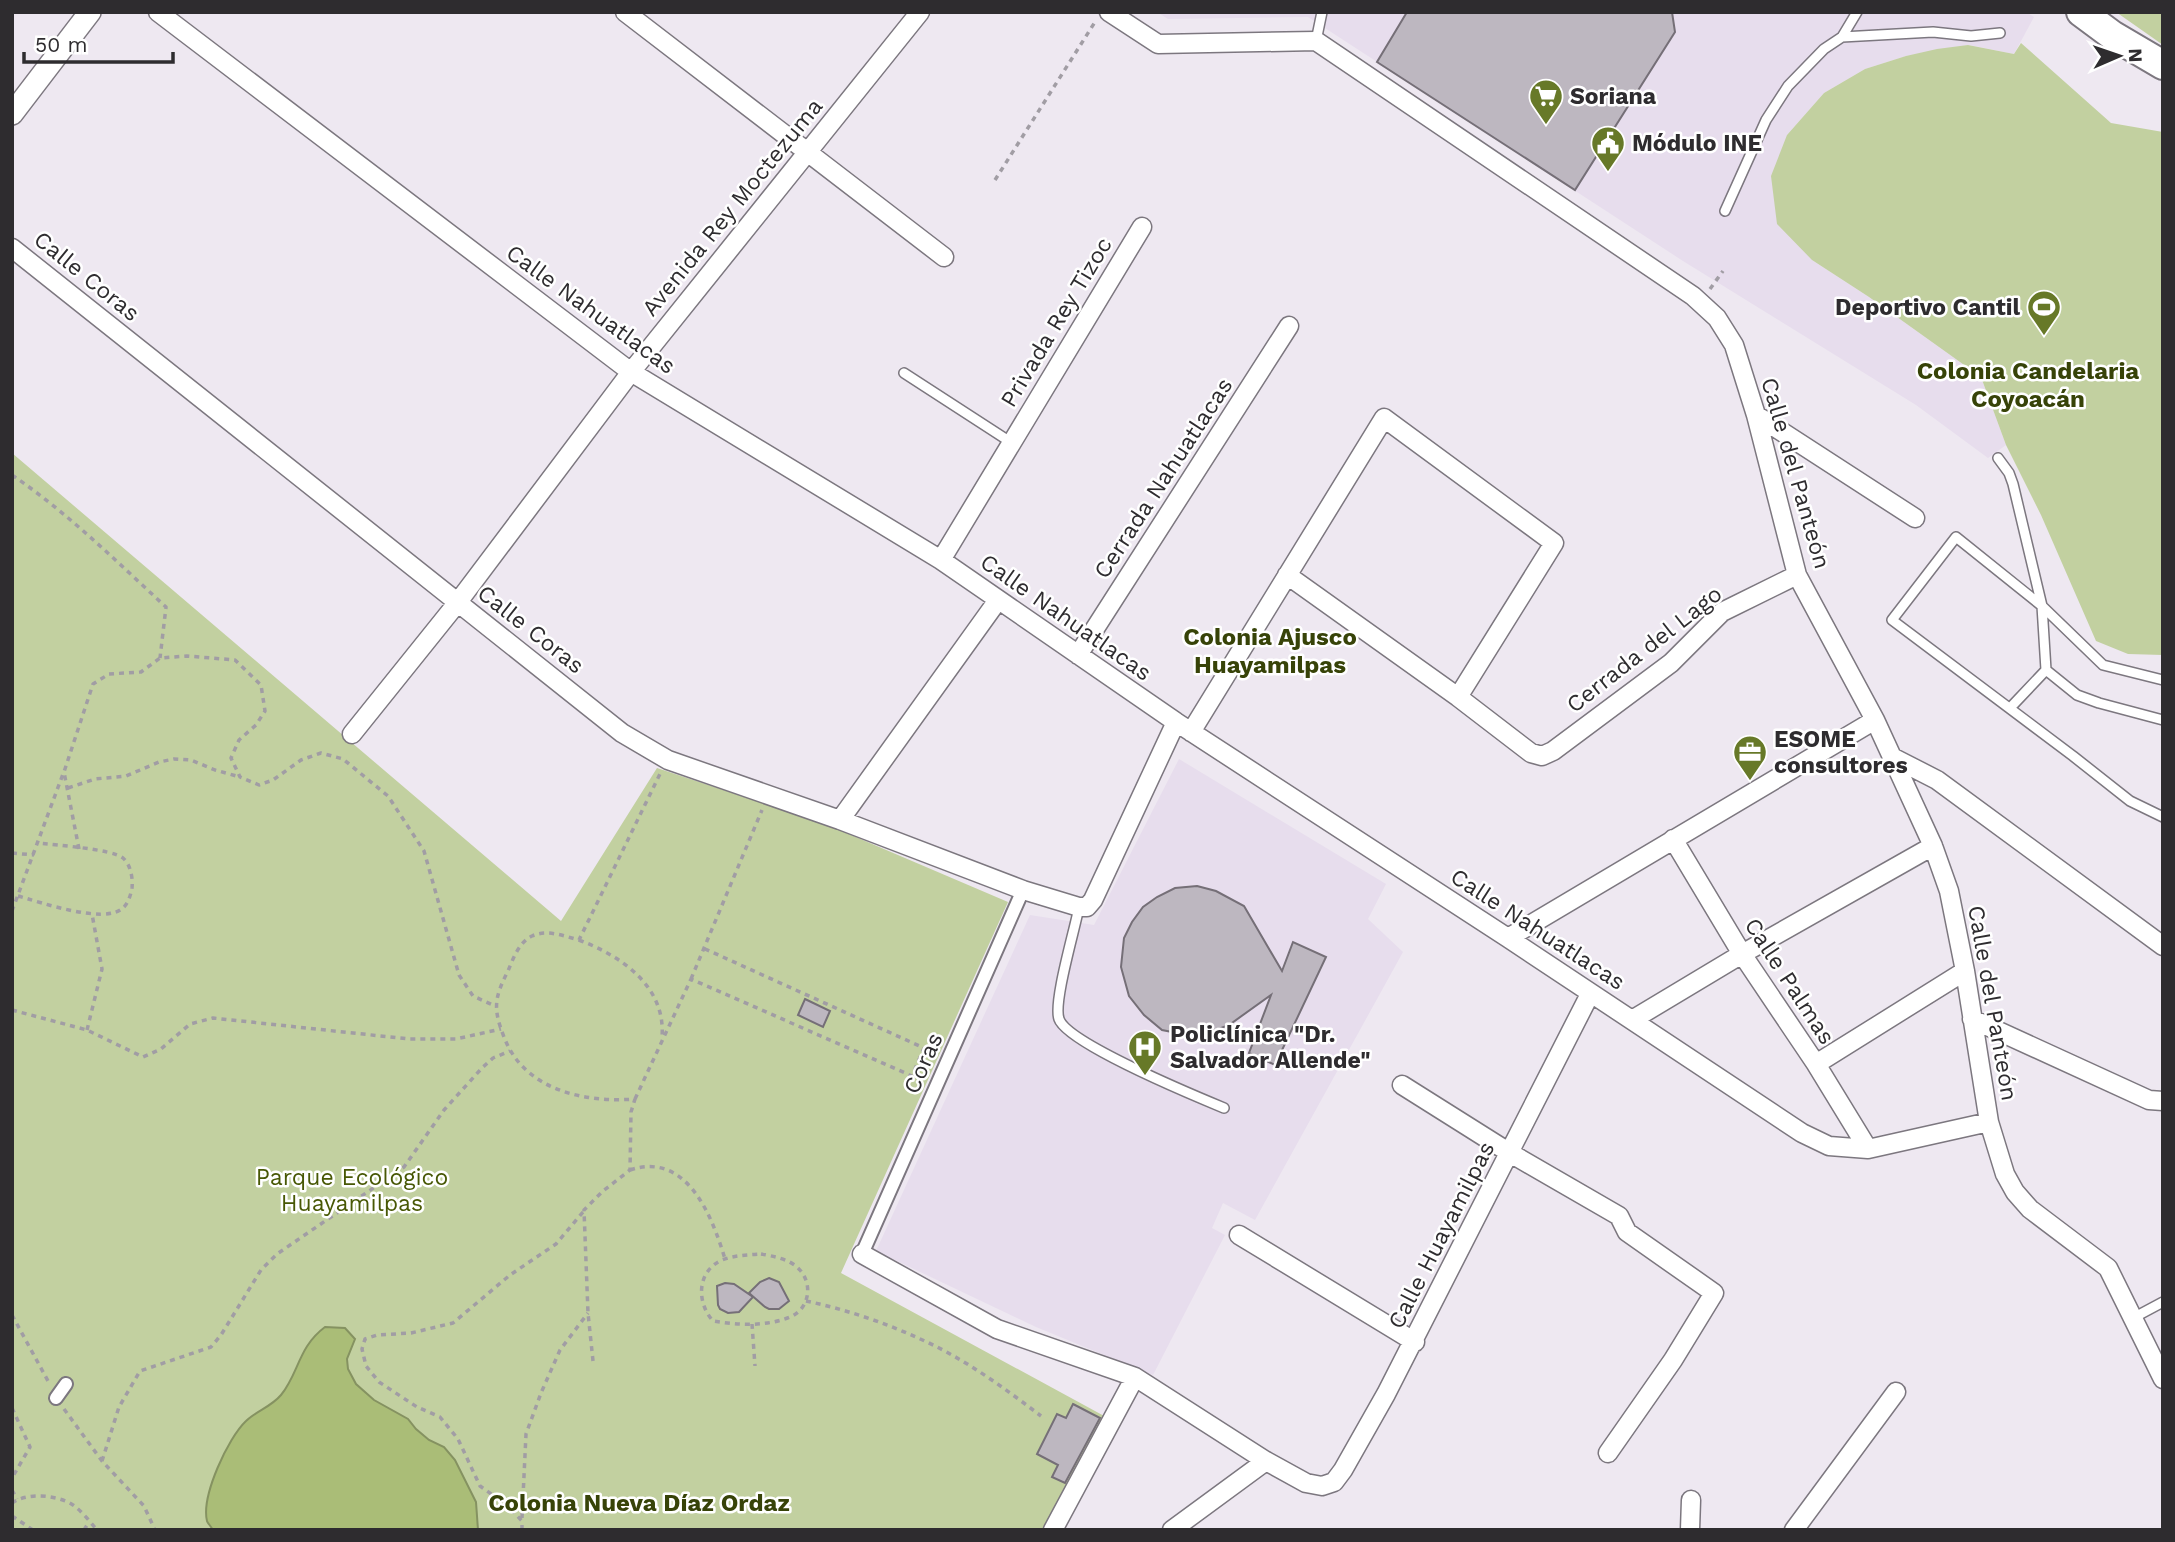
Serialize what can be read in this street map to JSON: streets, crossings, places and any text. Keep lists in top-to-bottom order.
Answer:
{
  "streets": {
    "street": [
      "Avenida Rey Moctezuma",
      "Calle Coras",
      "Calle Nahuatlacas",
      "Privada Rey Tizoc",
      "Calle del Panteón",
      "Cerrada Nahuatlacas",
      "Cerrada del Lago",
      "Calle Palmas",
      "Coras",
      "Calle Huayamilpas"
    ]
  },
  "crossings": [
    ["Avenida Rey Moctezuma", "Calle Coras"],
    ["Avenida Rey Moctezuma", "Calle Nahuatlacas"],
    ["Calle Coras", "Coras"],
    ["Calle Nahuatlacas", "Privada Rey Tizoc"],
    ["Calle Nahuatlacas", "Calle del Panteón"],
    ["Calle Nahuatlacas", "Cerrada Nahuatlacas"],
    ["Calle Nahuatlacas", "Calle Palmas"],
    ["Calle Nahuatlacas", "Calle Huayamilpas"],
    ["Calle del Panteón", "Cerrada del Lago"]
  ],
  "districts": ["Colonia Candelaria Coyoacán", "Colonia Ajusco Huayamilpas", "Colonia Nueva Díaz Ordaz"],
  "parks": ["Parque Ecológico Huayamilpas"],
  "places": {
    "supermarket": ["Soriana"],
    "public building": ["Módulo INE"],
    "sports": ["Deportivo Cantil"],
    "office": ["ESOME consultores"],
    "hospital": ["Policlínica \"Dr. Salvador Allende\""]
  },
  "scale_bar": "50 m",
  "north": "right"
}
